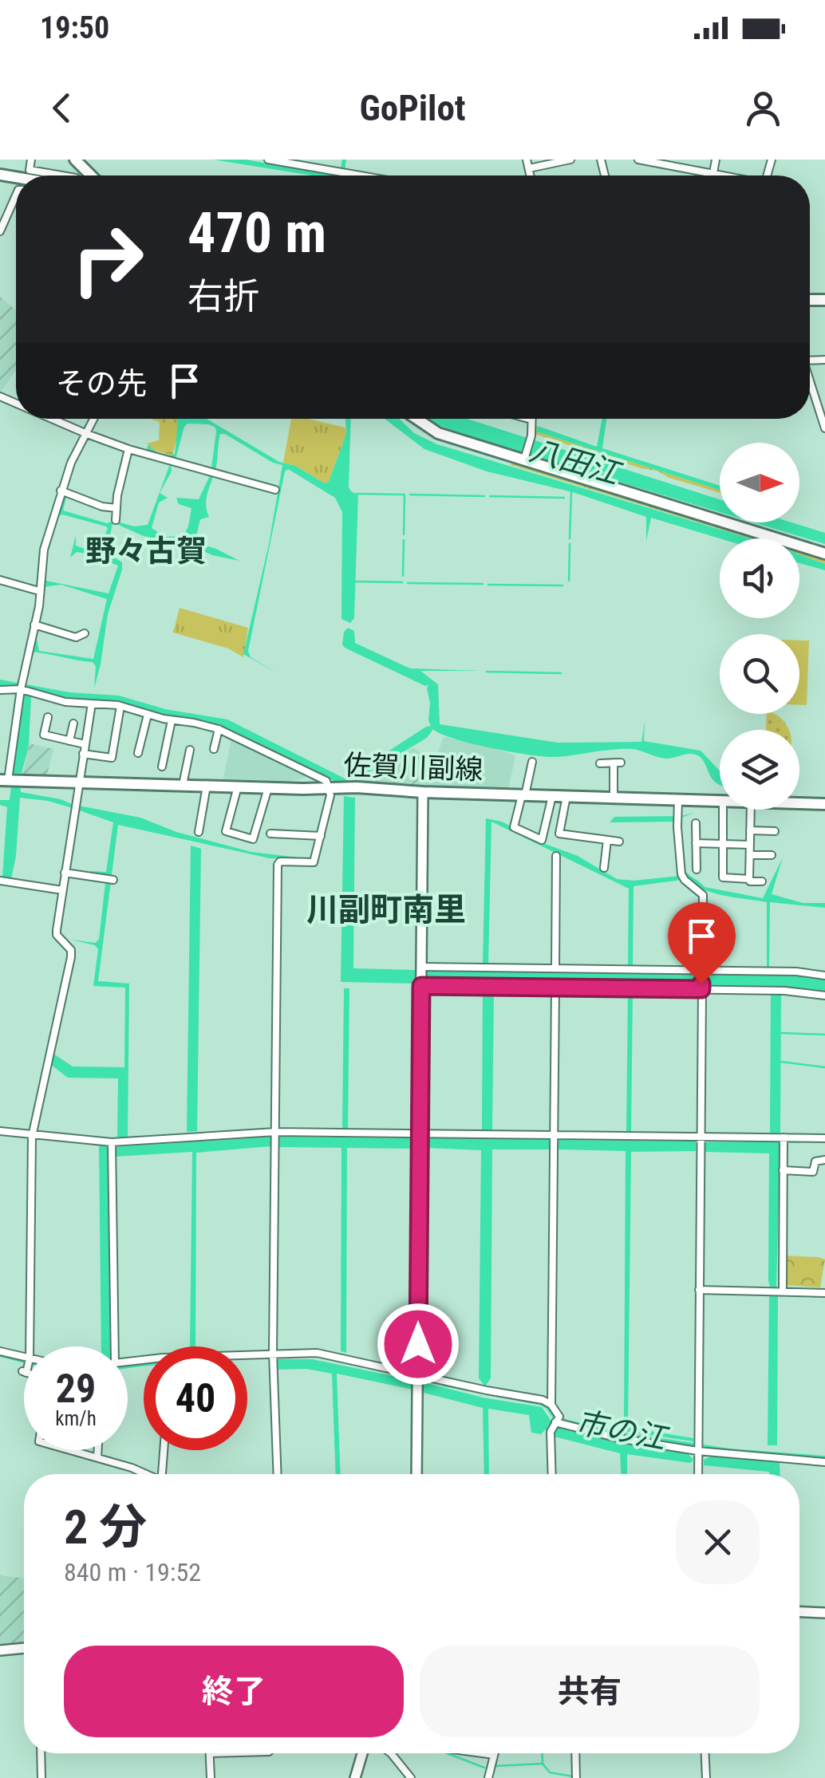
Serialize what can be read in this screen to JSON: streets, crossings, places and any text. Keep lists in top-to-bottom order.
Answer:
{
  "streets": {
    "main road": ["佐賀川副線"]
  },
  "districts": ["野々古賀", "川副町南里"],
  "water": ["八田江", "市の江"],
  "north": "right",
  "page": {
    "status": "19:50",
    "header": "GoPilot",
    "turn": ["470 m", "右折"],
    "then": "その先",
    "speed": "29 km/h",
    "limit": "40",
    "heading": ["2 分", "840 m · 19:52"],
    "buttons": ["終了", "共有"]
  }
}
